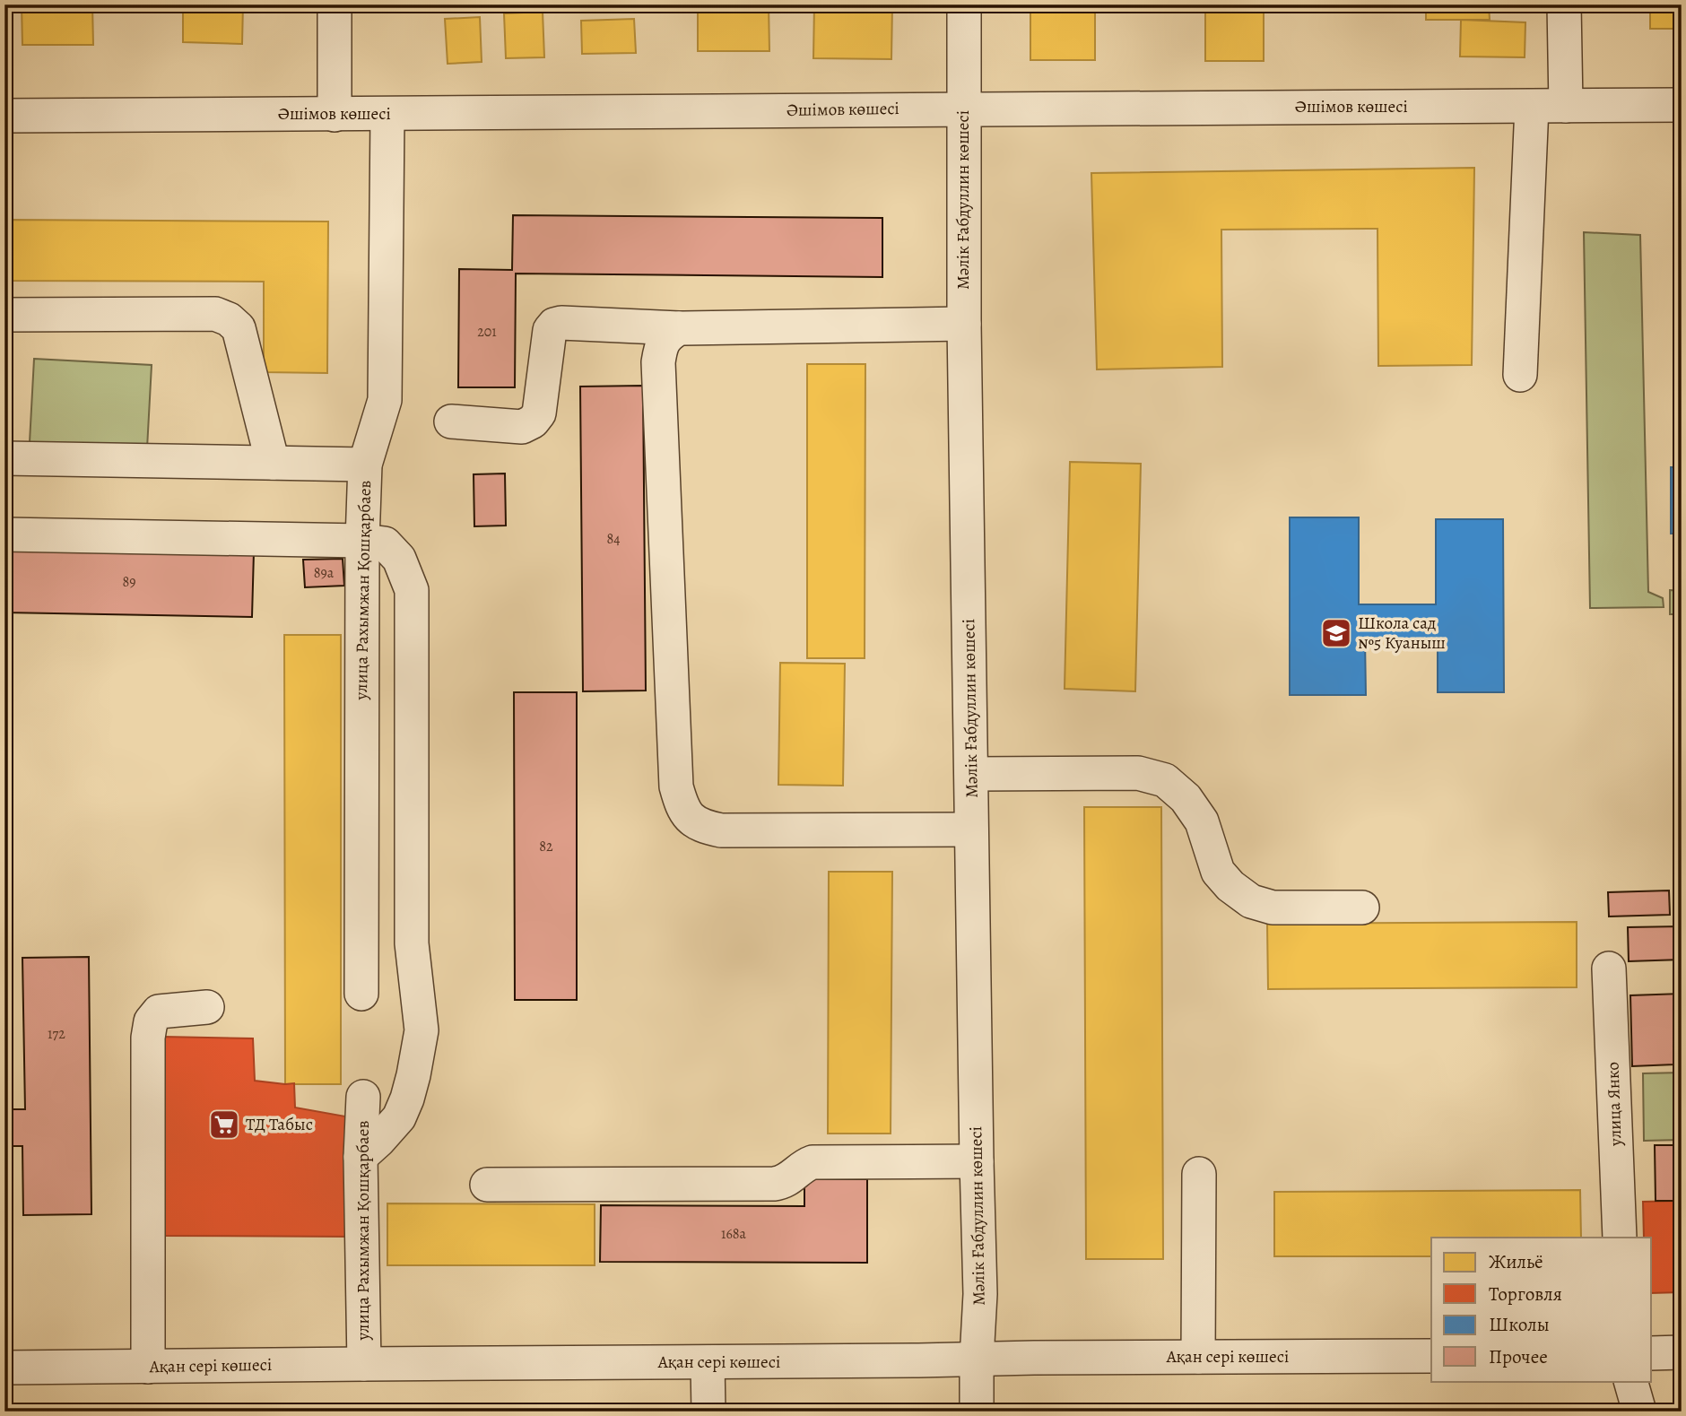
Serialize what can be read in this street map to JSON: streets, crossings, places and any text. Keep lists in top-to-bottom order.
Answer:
{
  "streets": {
    "street": [
      "Әшімов көшесі",
      "Мәлік Ғабдуллин көшесі",
      "улица Рахымжан Қошқарбаев",
      "улица Янко",
      "Ақан сері көшесі"
    ]
  },
  "crossings": [
    ["Әшімов көшесі", "Мәлік Ғабдуллин көшесі"],
    ["Әшімов көшесі", "улица Рахымжан Қошқарбаев"],
    ["Мәлік Ғабдуллин көшесі", "Ақан сері көшесі"],
    ["улица Рахымжан Қошқарбаев", "Ақан сері көшесі"]
  ],
  "places": {
    "school or university": ["Школа сад №5 Куаныш"],
    "supermarket": ["ТД Табыс"]
  },
  "house_numbers": [
    "201",
    "84",
    "89а",
    "89",
    "82",
    "172",
    "168а"
  ],
  "legend": [
    "Жильё",
    "Торговля",
    "Школы",
    "Прочее"
  ]
}
